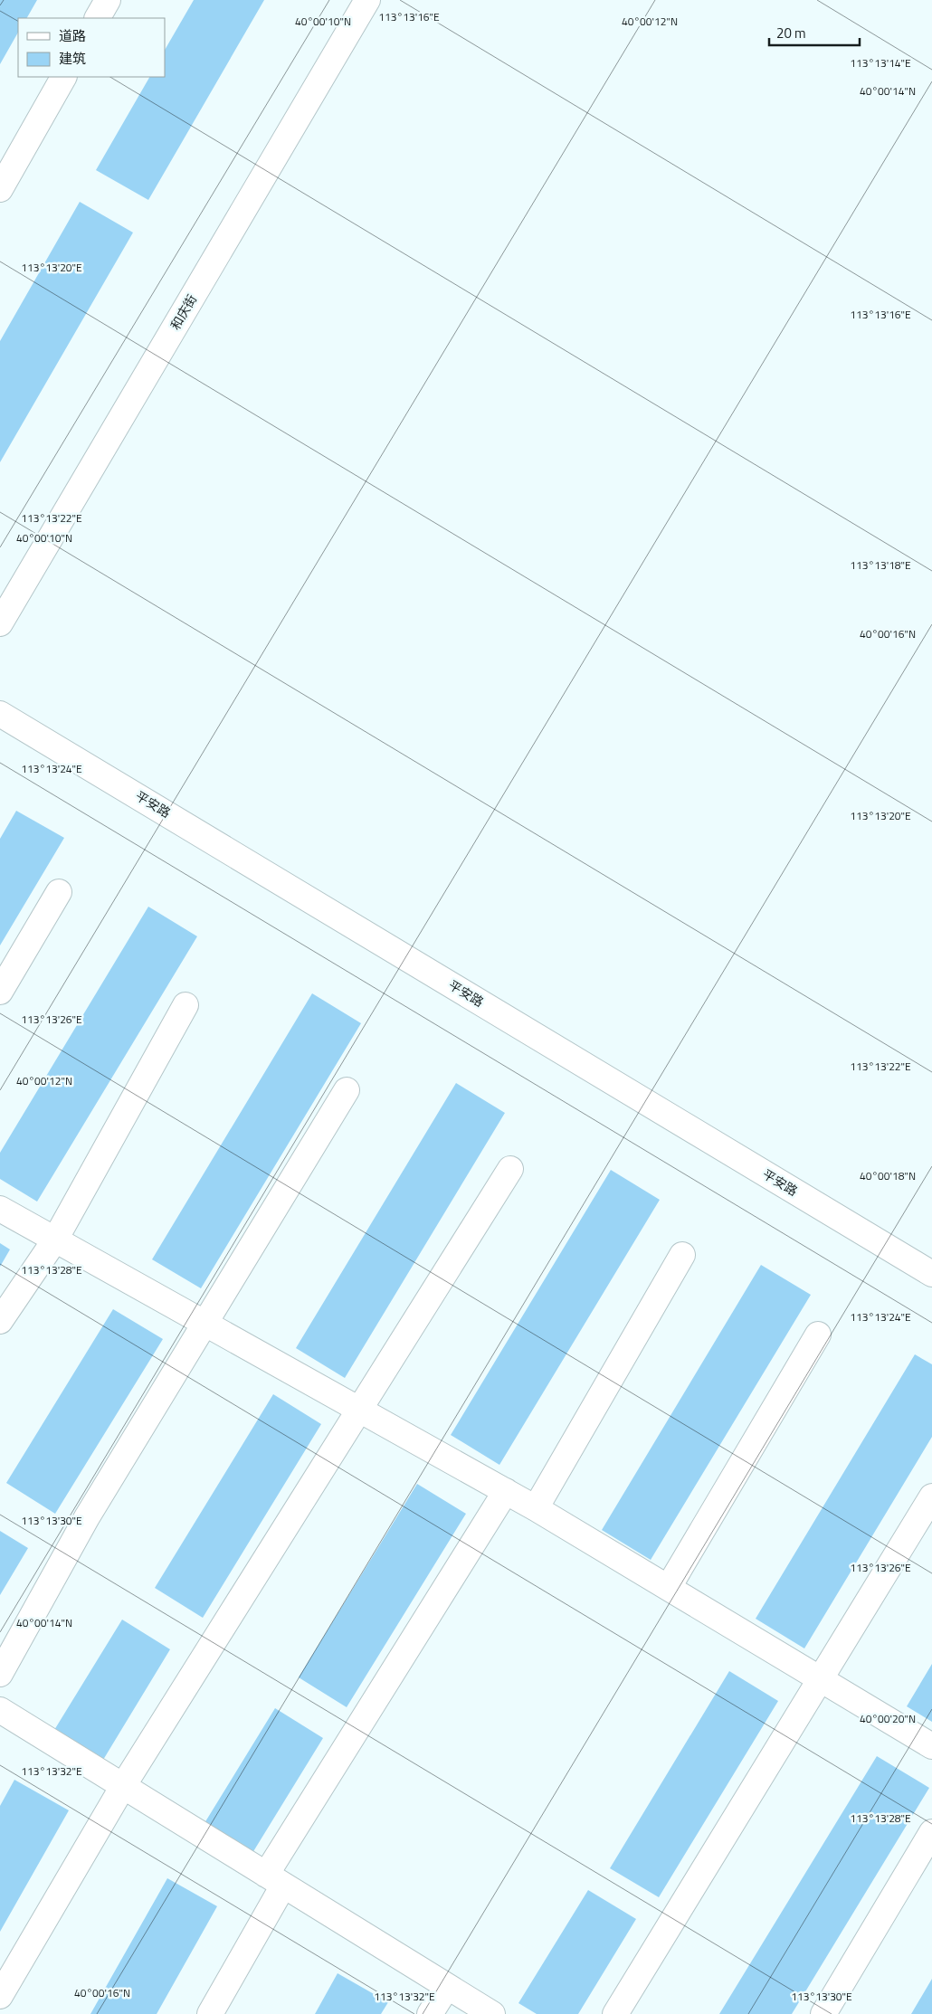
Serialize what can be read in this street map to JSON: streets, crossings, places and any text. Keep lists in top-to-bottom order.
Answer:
{
  "streets": {
    "street": ["和庆街", "平安路"]
  },
  "legend": ["道路", "建筑"],
  "scale_bar": "20 m",
  "coordinates": [
    "113°13'16\"E",
    "40°00'10\"N",
    "40°00'12\"N",
    "113°13'14\"E",
    "40°00'14\"N",
    "113°13'20\"E",
    "113°13'22\"E",
    "113°13'18\"E",
    "40°00'16\"N",
    "113°13'24\"E",
    "113°13'26\"E",
    "40°00'18\"N",
    "113°13'28\"E",
    "113°13'30\"E",
    "40°00'20\"N",
    "113°13'32\"E"
  ]
}
